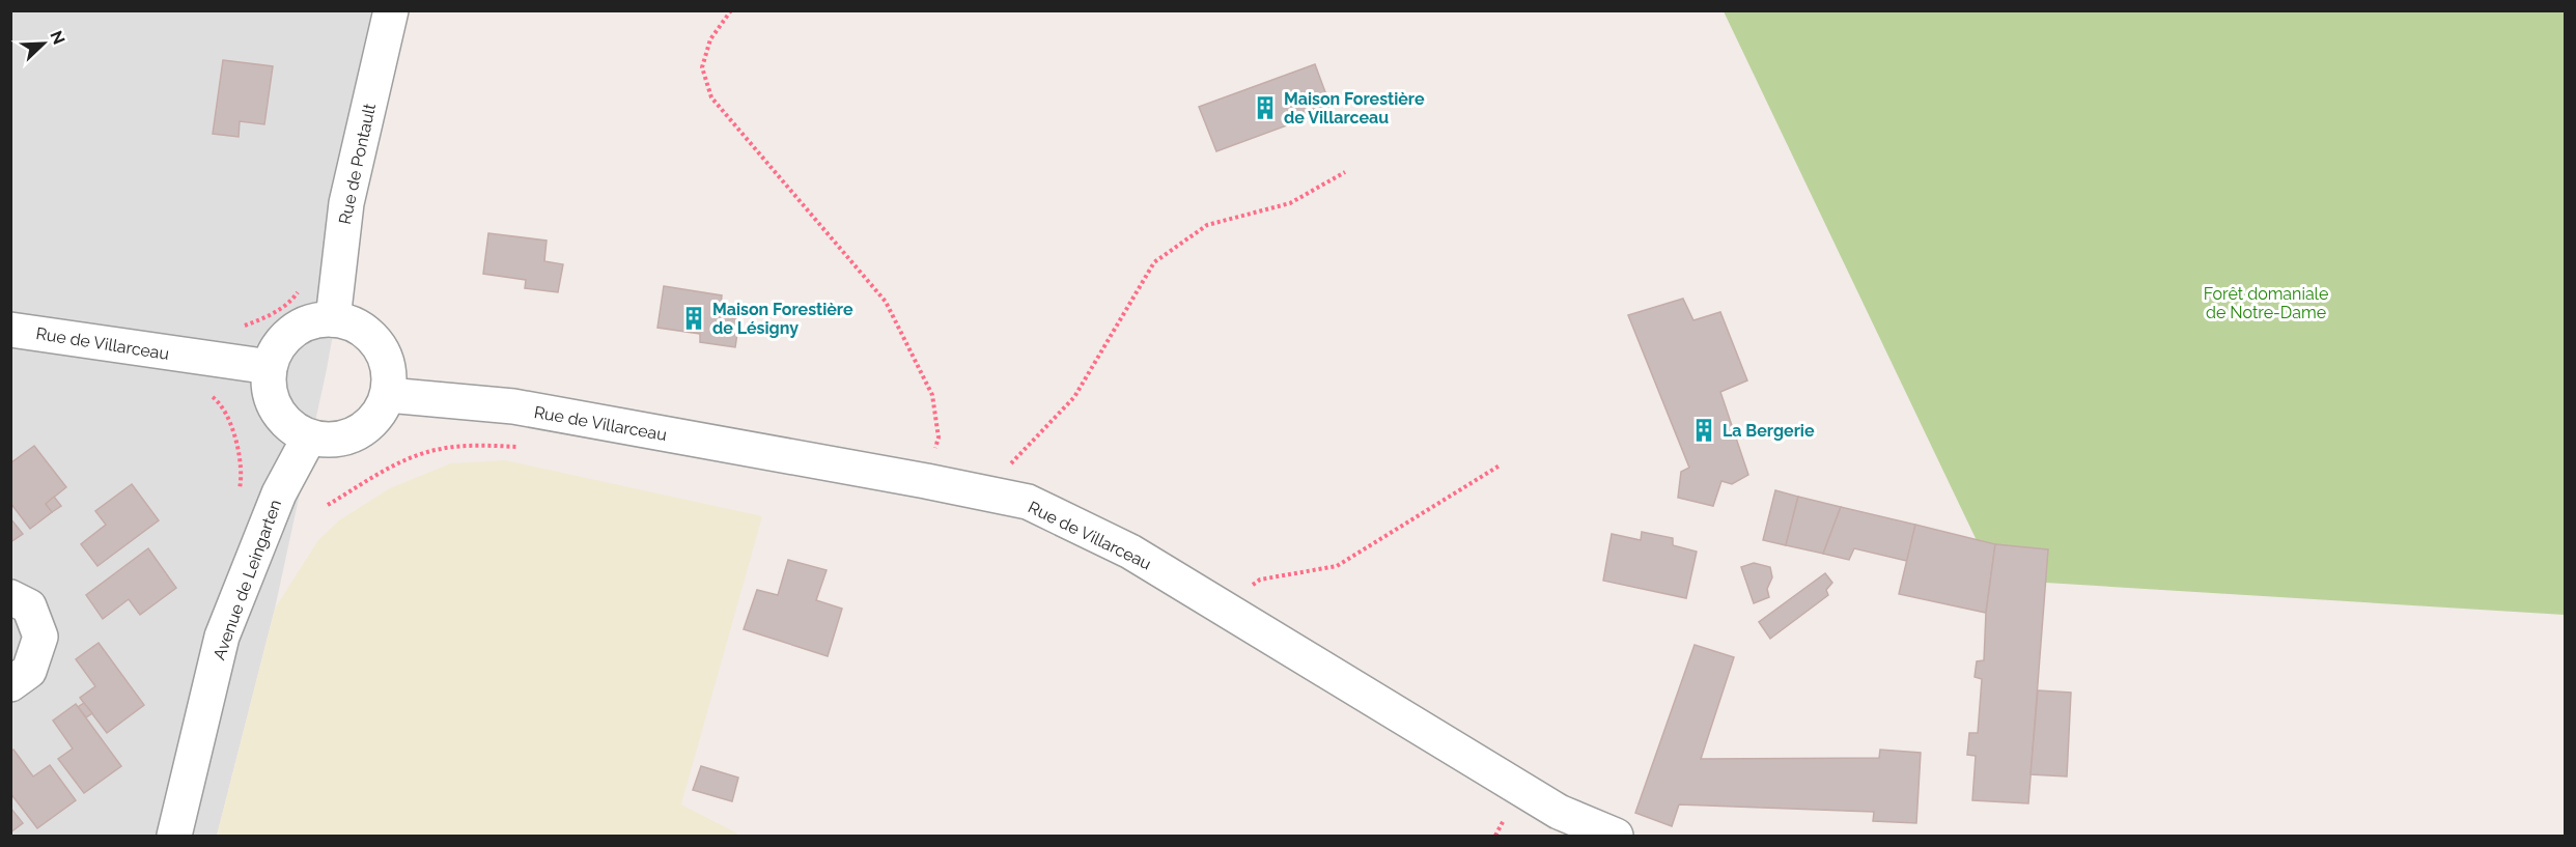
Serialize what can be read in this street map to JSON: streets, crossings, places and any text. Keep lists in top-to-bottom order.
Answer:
{
  "streets": {
    "street": ["Rue de Pontault", "Rue de Villarceau", "Avenue de Leingarten"]
  },
  "crossings": [
    ["Rue de Pontault", "Rue de Villarceau"],
    ["Rue de Pontault", "Avenue de Leingarten"],
    ["Rue de Villarceau", "Avenue de Leingarten"]
  ],
  "parks": ["Forêt domaniale de Notre-Dame"],
  "places": {
    "building": ["Maison Forestière de Villarceau", "Maison Forestière de Lésigny", "La Bergerie"]
  },
  "north": "top right"
}
